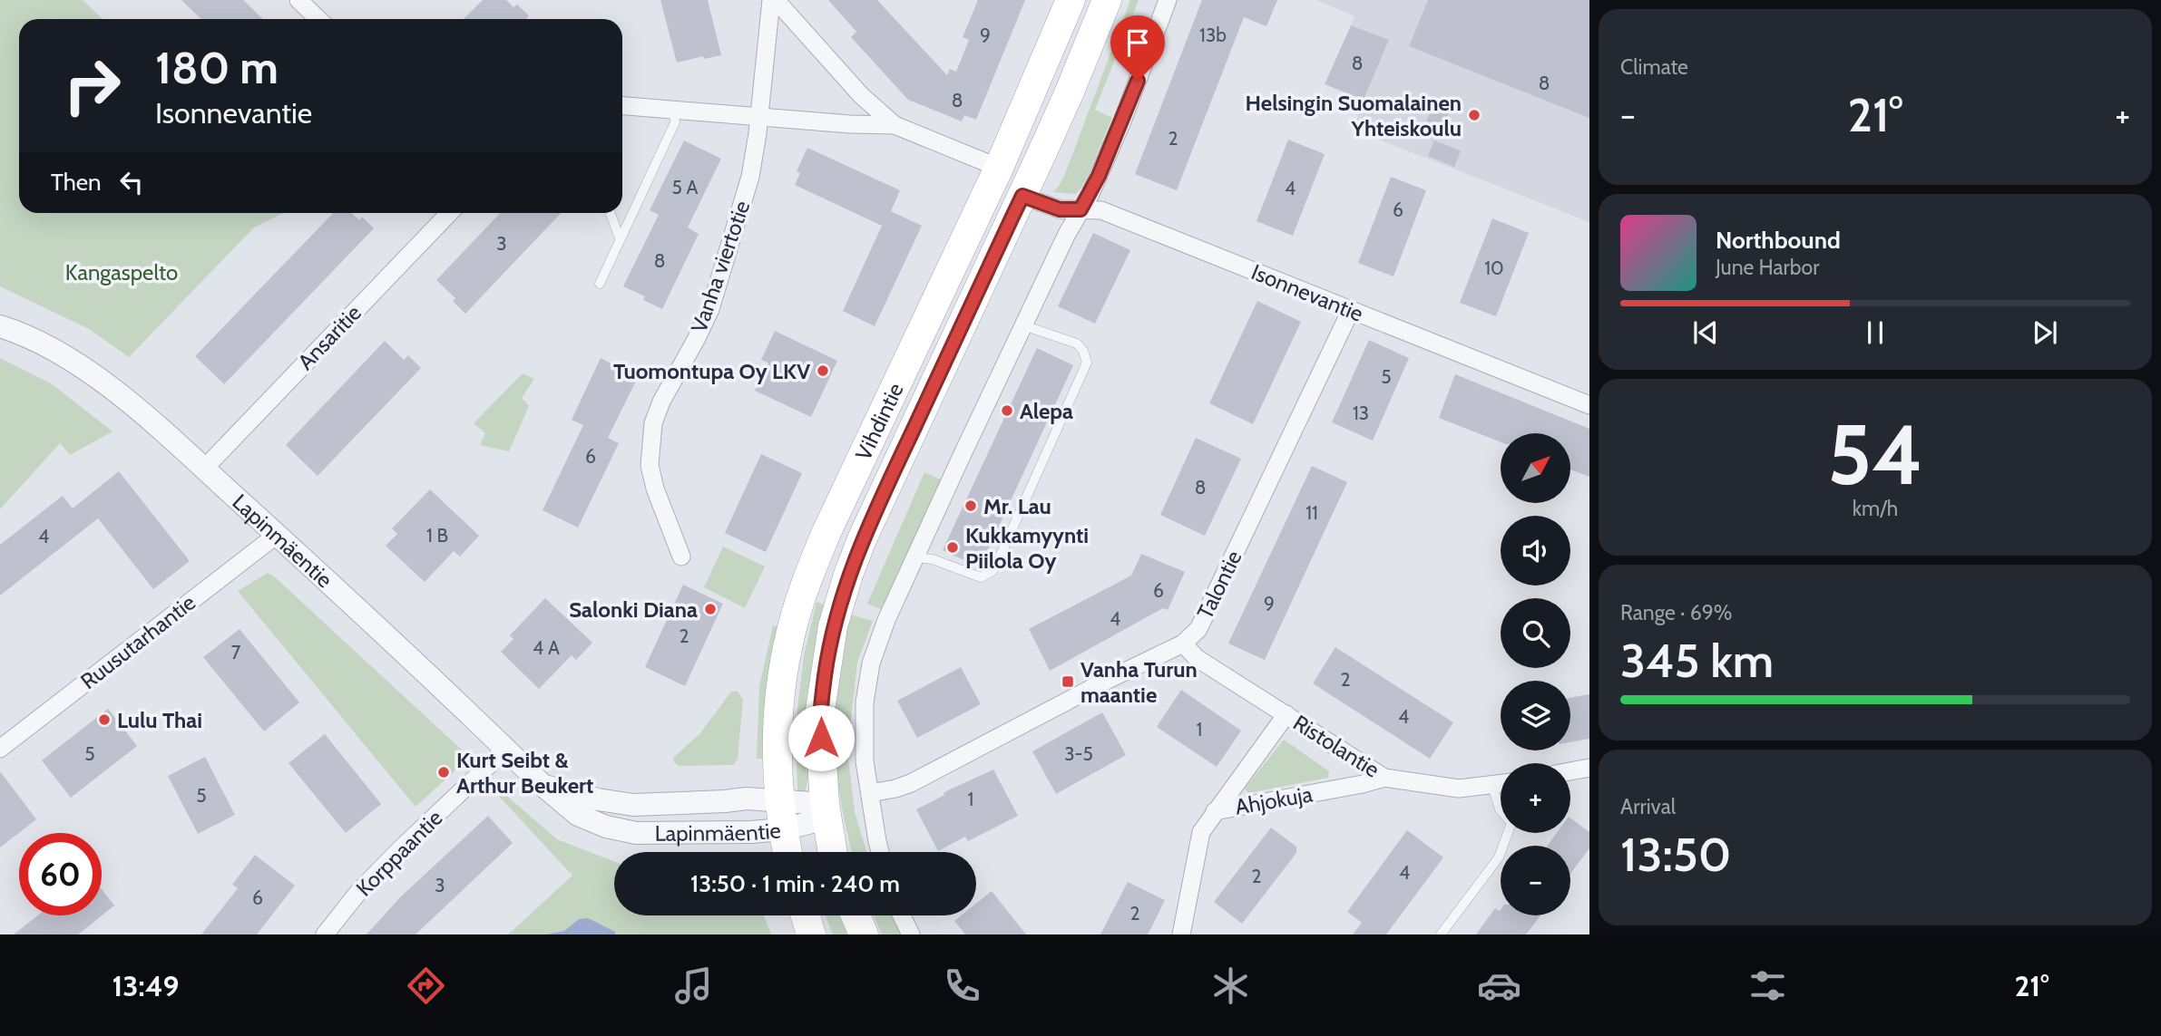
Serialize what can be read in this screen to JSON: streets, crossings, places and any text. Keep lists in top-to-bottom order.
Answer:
{
  "streets": {
    "main road": ["Vihdintie"],
    "street": [
      "Vanha viertotie",
      "Isonnevantie",
      "Ansaritie",
      "Lapinmäentie",
      "Talontie",
      "Ruusutarhantie",
      "Ristolantie",
      "Ahjokuja",
      "Korppaantie"
    ]
  },
  "crossings": [
    ["Isonnevantie", "Vihdintie"],
    ["Isonnevantie", "Talontie"],
    ["Ansaritie", "Lapinmäentie"],
    ["Vihdintie", "Lapinmäentie"],
    ["Lapinmäentie", "Ruusutarhantie"],
    ["Lapinmäentie", "Korppaantie"],
    ["Talontie", "Ristolantie"],
    ["Ristolantie", "Ahjokuja"]
  ],
  "parks": ["Kangaspelto"],
  "places": {
    "other": [
      "Helsingin Suomalainen Yhteiskoulu",
      "Tuomontupa Oy LKV",
      "Alepa",
      "Mr. Lau",
      "Kukkamyynti Piilola Oy",
      "Salonki Diana",
      "Lulu Thai",
      "Kurt Seibt & Arthur Beukert"
    ],
    "transit": ["Vanha Turun maantie"]
  },
  "house_numbers": [
    "9",
    "13b",
    "8",
    "8",
    "8",
    "2",
    "5 A",
    "4",
    "6",
    "3",
    "8",
    "10",
    "5",
    "13",
    "6",
    "8",
    "11",
    "1 B",
    "4",
    "6",
    "9",
    "4",
    "2",
    "4 A",
    "7",
    "2",
    "4",
    "1",
    "5",
    "3-5",
    "5",
    "1",
    "4",
    "2",
    "3",
    "6",
    "2"
  ],
  "north": "top right",
  "page": {
    "tile": [
      "Climate",
      ["54", "km/h"],
      ["Range · 69%", "345 km"],
      ["Arrival", "13:50"]
    ],
    "turn": ["180 m", "Isonnevantie"],
    "heat": ["−", "21°", "+"],
    "then": "Then",
    "song": ["Northbound", "June Harbor"],
    "map_buttons": ["+", "−"],
    "limit": "60",
    "trip": "13:50 · 1 min · 240 m",
    "tabs": ["13:49", "21°"]
  }
}
